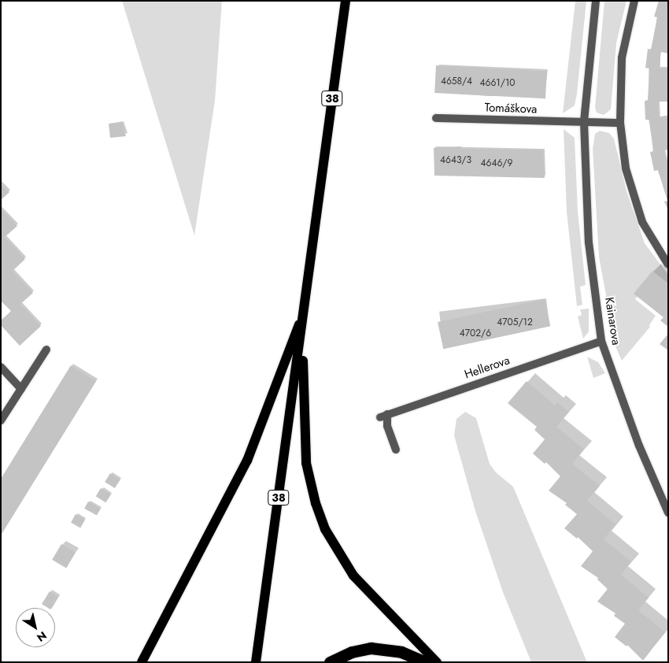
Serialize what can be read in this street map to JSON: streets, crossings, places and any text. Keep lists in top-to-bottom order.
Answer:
{
  "streets": {
    "main road": ["38"],
    "street": ["Tomáškova", "Kainarova", "Hellerova"]
  },
  "crossings": [
    ["Tomáškova", "Kainarova"],
    ["Kainarova", "Hellerova"]
  ],
  "house_numbers": [
    "4658/4",
    "4661/10",
    "4643/3",
    "4646/9",
    "4705/12",
    "4702/6"
  ],
  "north": "bottom right"
}
